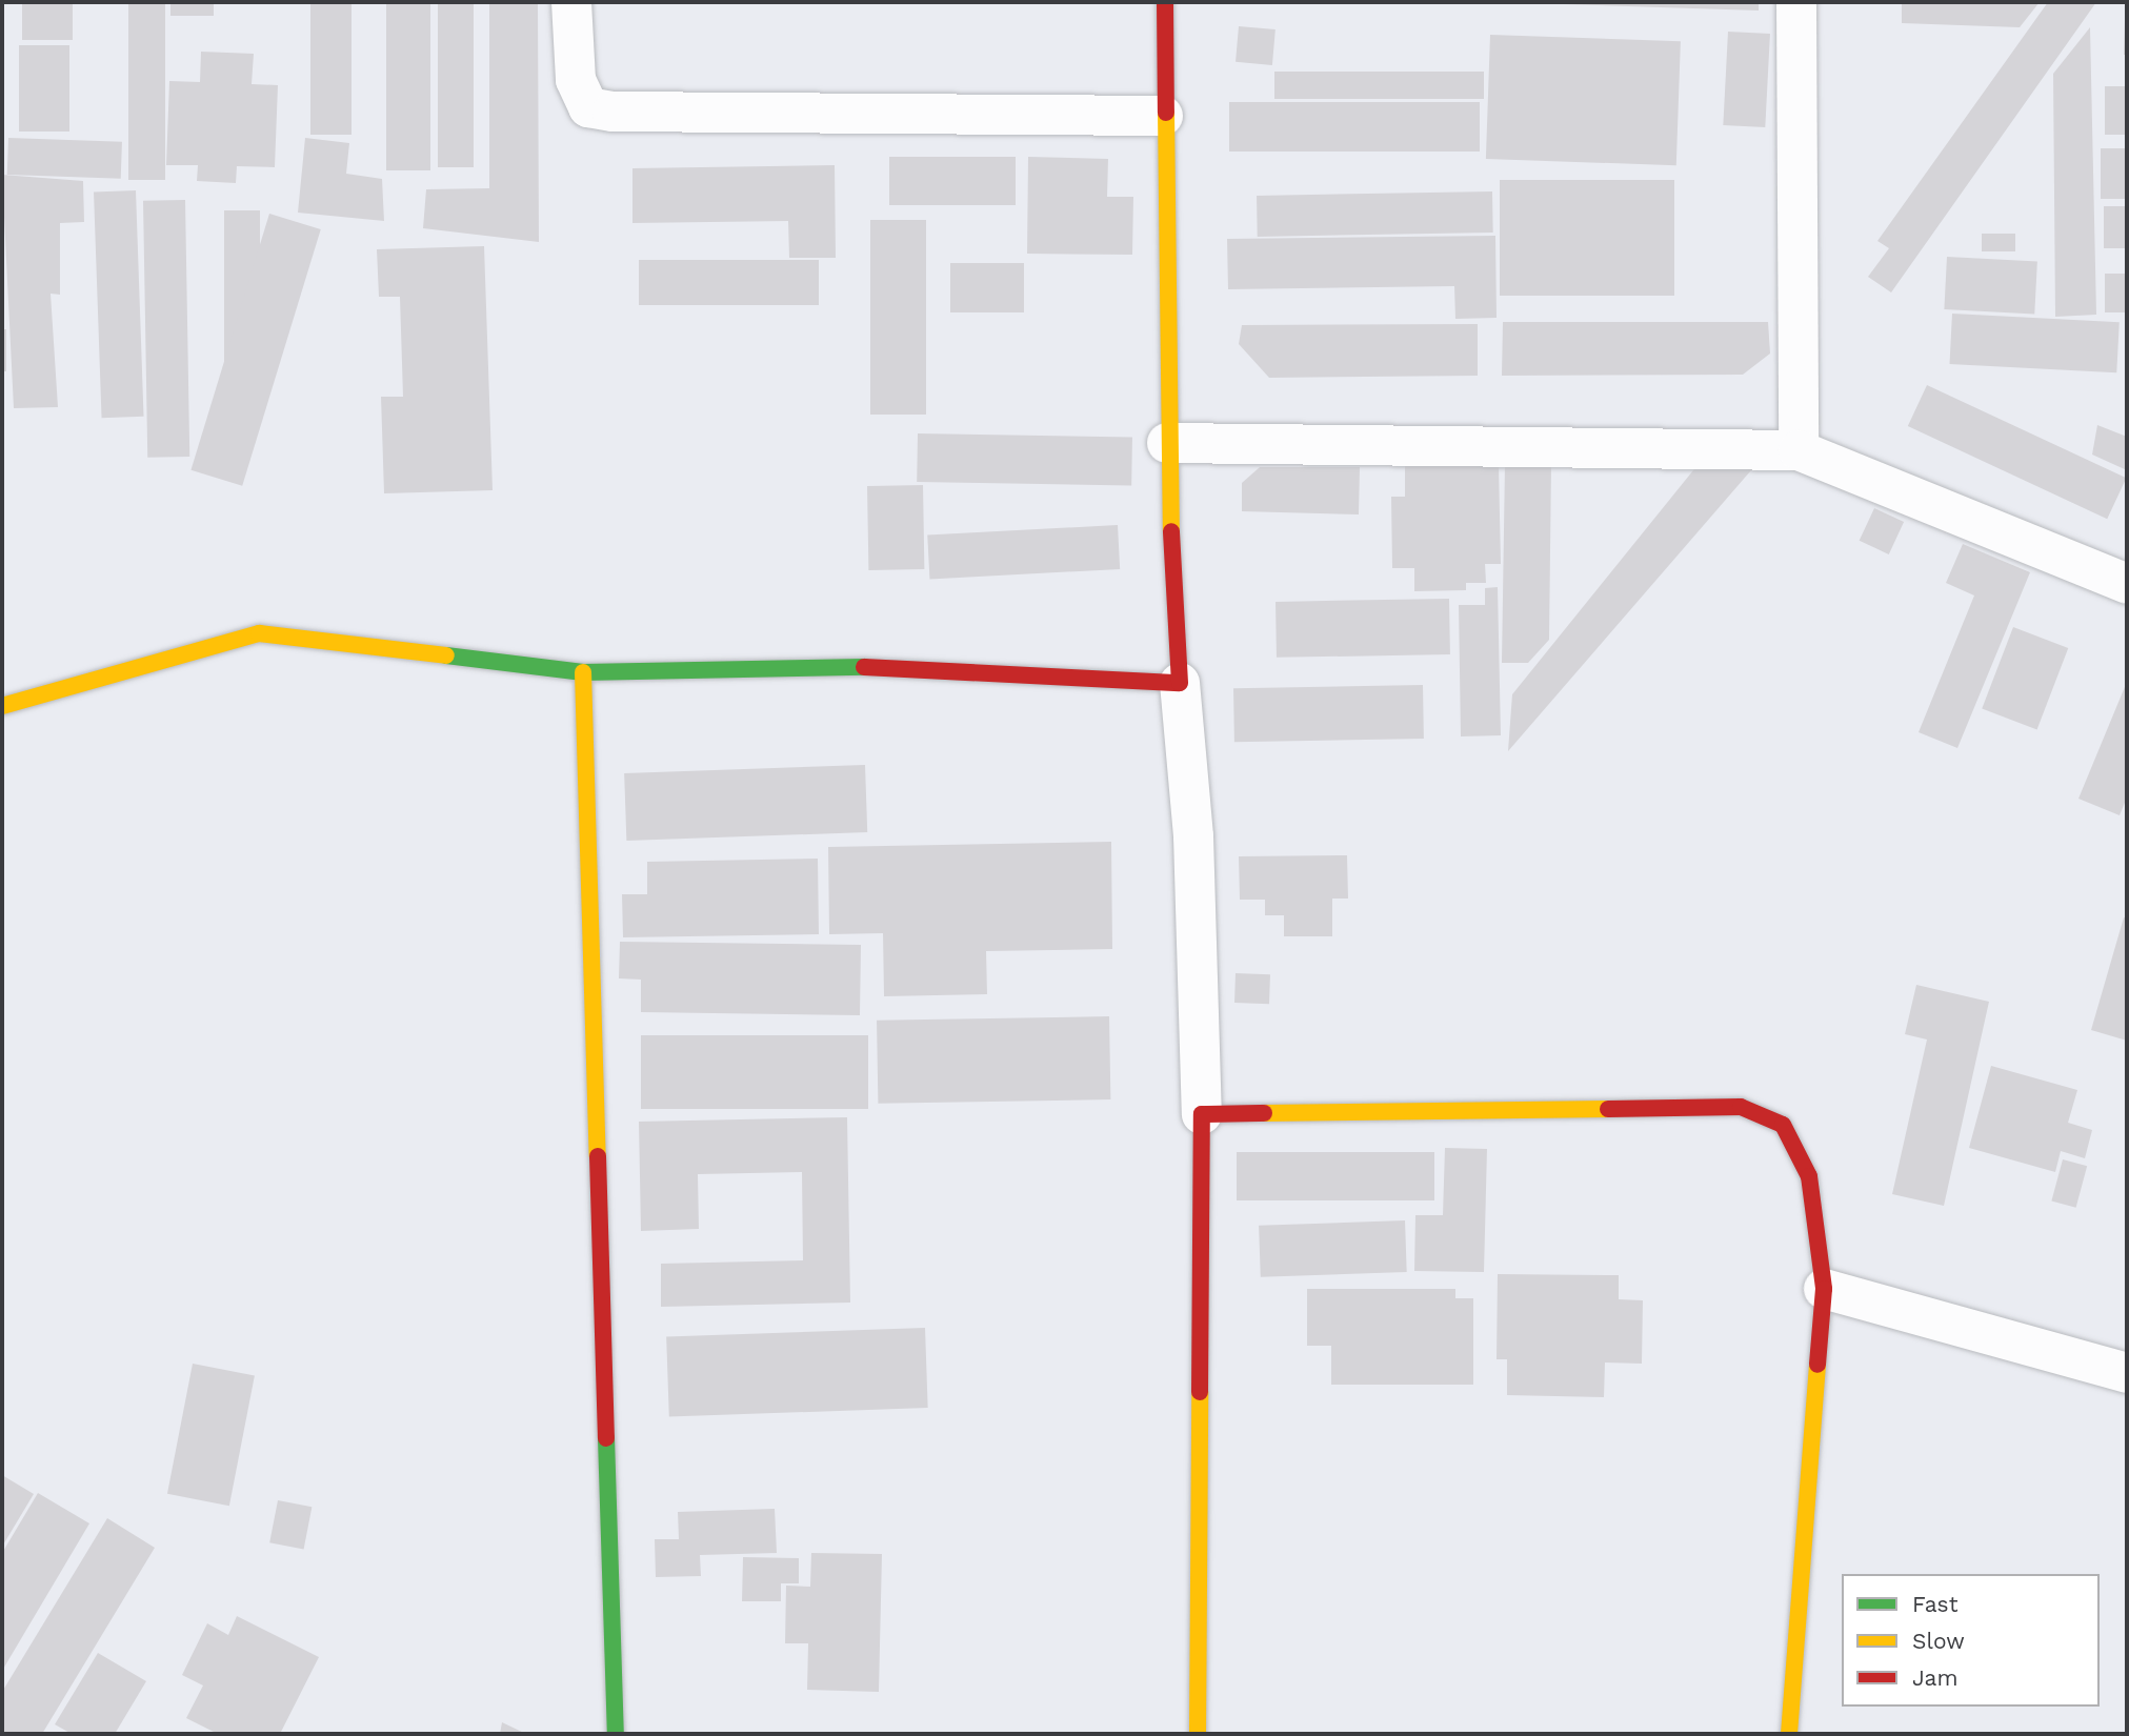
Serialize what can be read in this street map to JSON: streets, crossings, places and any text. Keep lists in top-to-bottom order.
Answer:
{
  "legend": ["Fast", "Slow", "Jam"]
}
